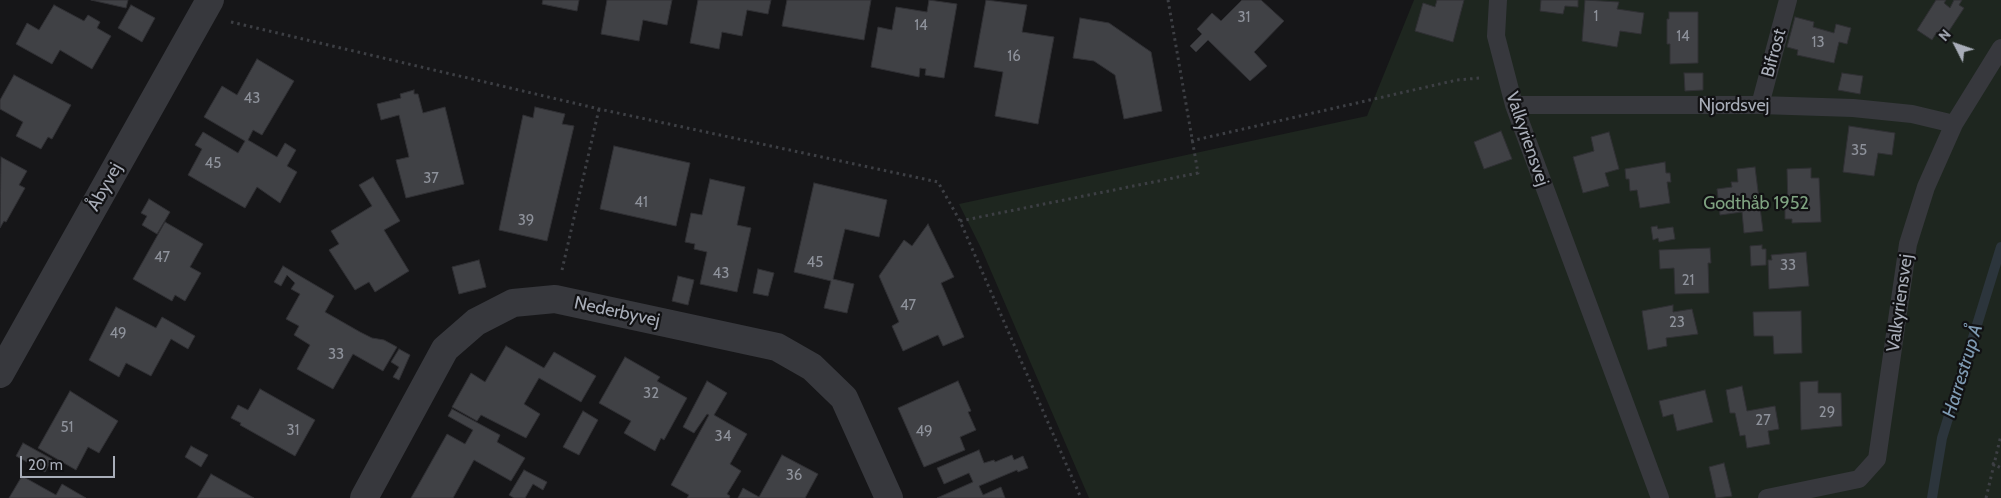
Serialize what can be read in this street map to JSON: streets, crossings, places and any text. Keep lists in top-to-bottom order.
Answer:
{
  "streets": {
    "street": ["Åbyvej", "Nederbyvej"],
    "lane": ["Bifrost", "Njordsvej", "Valkyriensvej"]
  },
  "crossings": [
    ["Bifrost", "Njordsvej"],
    ["Njordsvej", "Valkyriensvej"]
  ],
  "water": ["Harrestrup Å"],
  "parks": ["Godthåb 1952"],
  "house_numbers": [
    "1",
    "31",
    "14",
    "14",
    "13",
    "16",
    "43",
    "35",
    "45",
    "37",
    "41",
    "39",
    "47",
    "45",
    "33",
    "43",
    "21",
    "47",
    "23",
    "49",
    "33",
    "32",
    "29",
    "27",
    "51",
    "31",
    "49",
    "34",
    "36"
  ],
  "scale_bar": "20 m",
  "north": "top left"
}
